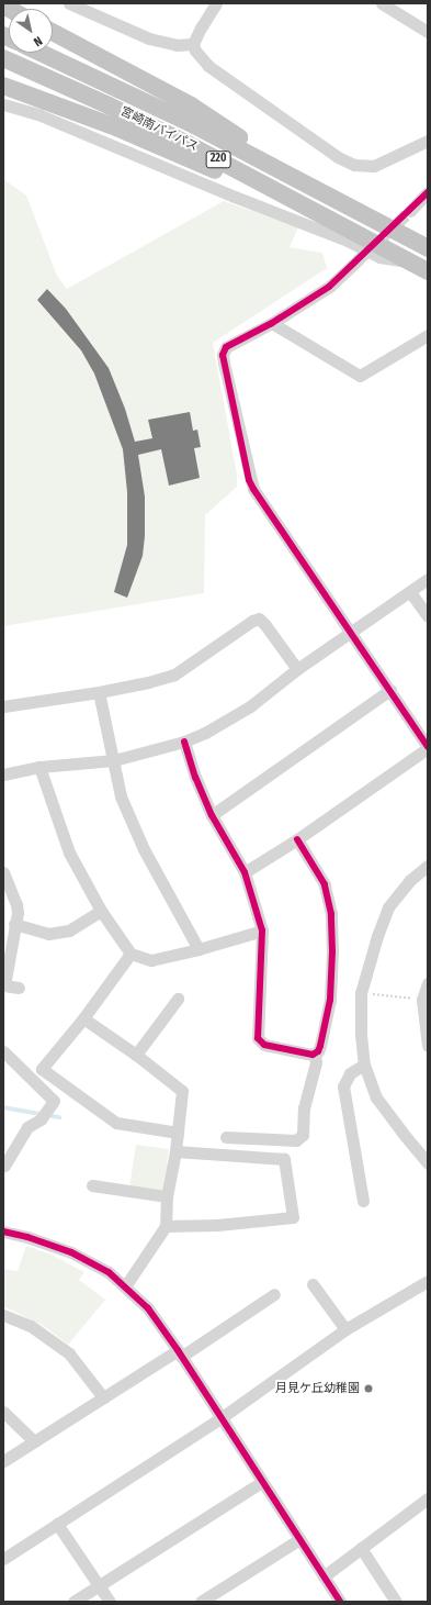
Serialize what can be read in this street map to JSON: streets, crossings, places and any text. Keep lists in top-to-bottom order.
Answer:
{
  "streets": {
    "highway": ["宮崎南バイパス", "220"]
  },
  "places": ["月見ケ丘幼稚園"],
  "north": "bottom right"
}
